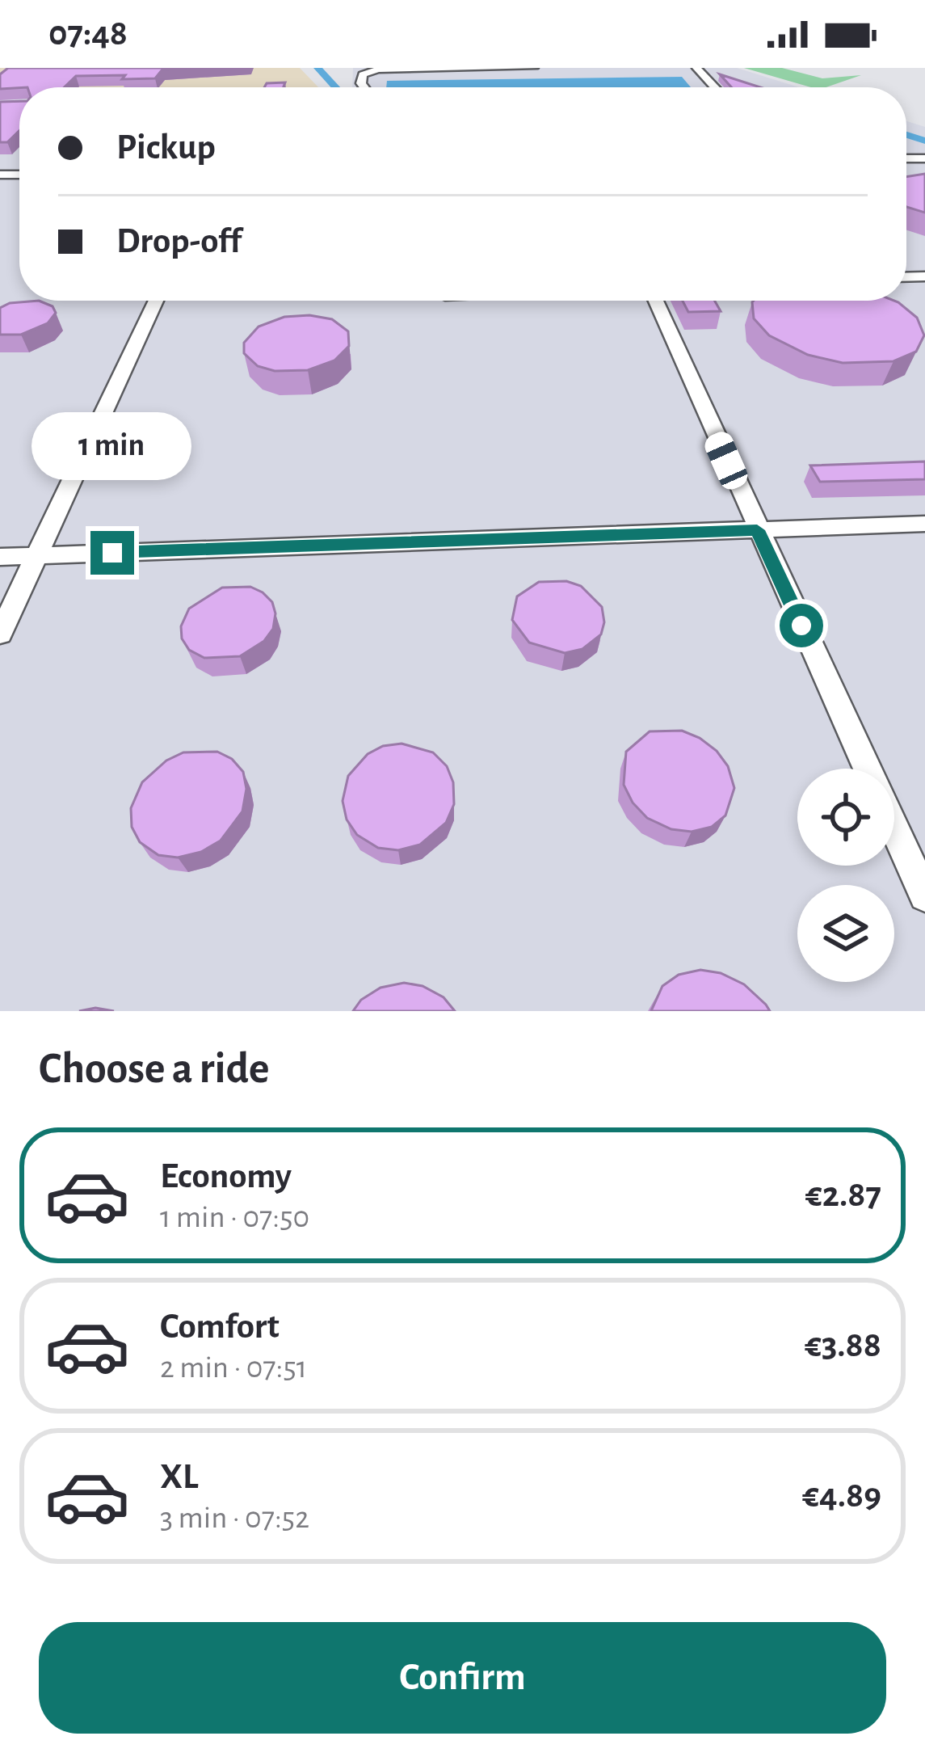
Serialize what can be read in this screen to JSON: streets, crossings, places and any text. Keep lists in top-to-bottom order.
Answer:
{
  "page": {
    "status": "07:48",
    "banner": ["Pickup", "Drop-off"],
    "bubble": "1 min",
    "heading": "Choose a ride",
    "list": [
      {
        "name": "Economy",
        "note": "1 min · 07:50",
        "value": "€2.87"
      },
      {
        "name": "Comfort",
        "note": "2 min · 07:51",
        "value": "€3.88"
      },
      {
        "name": "XL",
        "note": "3 min · 07:52",
        "value": "€4.89"
      }
    ],
    "buttons": "Confirm"
  }
}
